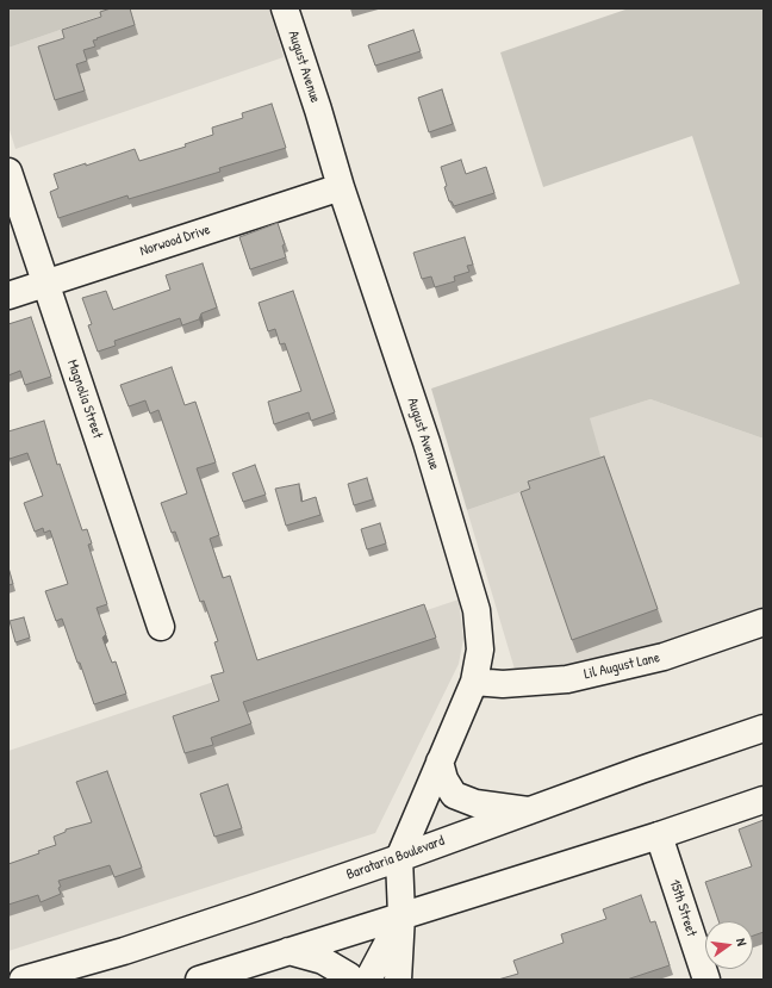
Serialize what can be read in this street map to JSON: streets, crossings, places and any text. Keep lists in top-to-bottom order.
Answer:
{
  "streets": {
    "street": [
      "August Avenue",
      "Norwood Drive",
      "Magnolia Street",
      "Lil August Lane",
      "Barataria Boulevard",
      "15th Street"
    ]
  },
  "crossings": [
    ["August Avenue", "Norwood Drive"],
    ["August Avenue", "Lil August Lane"],
    ["August Avenue", "Barataria Boulevard"],
    ["Norwood Drive", "Magnolia Street"]
  ],
  "north": "right"
}
